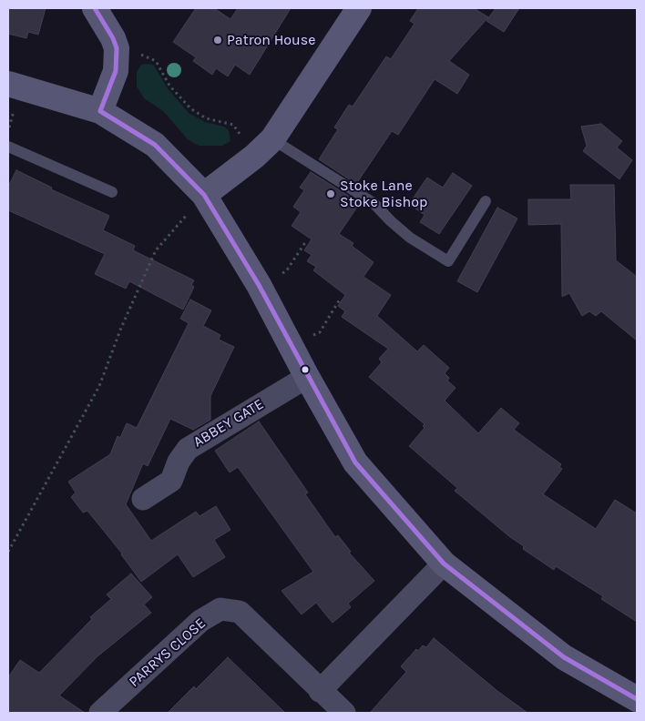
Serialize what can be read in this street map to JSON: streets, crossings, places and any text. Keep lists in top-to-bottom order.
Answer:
{
  "streets": {
    "street": ["ABBEY GATE", "PARRYS CLOSE"]
  },
  "places": ["Patron House", "Stoke Lane Stoke Bishop"]
}
